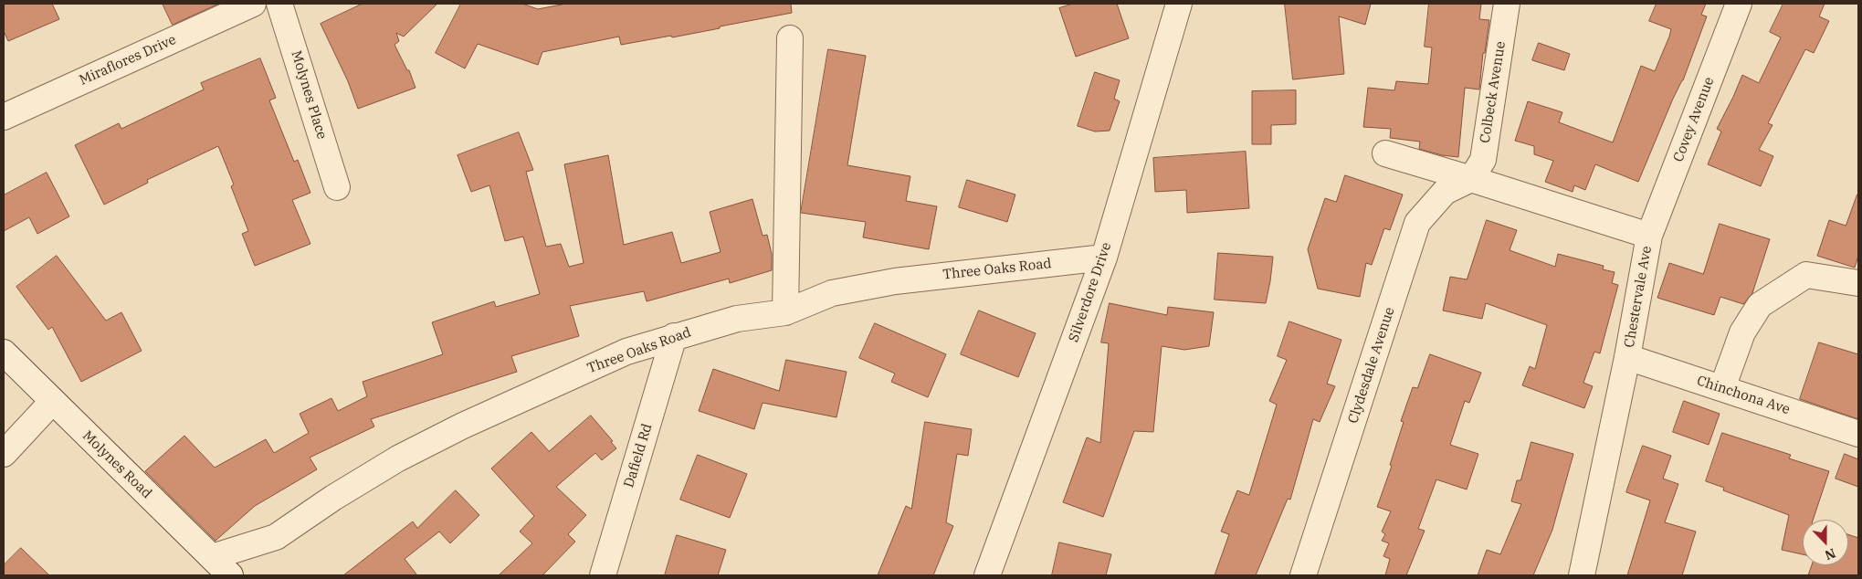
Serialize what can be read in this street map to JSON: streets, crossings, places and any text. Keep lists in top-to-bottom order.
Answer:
{
  "streets": {
    "street": [
      "Miraflores Drive",
      "Colbeck Avenue",
      "Molynes Place",
      "Covey Avenue",
      "Three Oaks Road",
      "Silverdore Drive",
      "Chestervale Ave",
      "Clydesdale Avenue",
      "Chinchona Ave",
      "Dafield Rd",
      "Molynes Road"
    ]
  },
  "crossings": [
    ["Colbeck Avenue", "Chestervale Ave"],
    ["Colbeck Avenue", "Clydesdale Avenue"],
    ["Covey Avenue", "Chestervale Ave"],
    ["Three Oaks Road", "Silverdore Drive"],
    ["Three Oaks Road", "Dafield Rd"],
    ["Three Oaks Road", "Molynes Road"],
    ["Chestervale Ave", "Clydesdale Avenue"],
    ["Chestervale Ave", "Chinchona Ave"]
  ],
  "north": "bottom"
}
